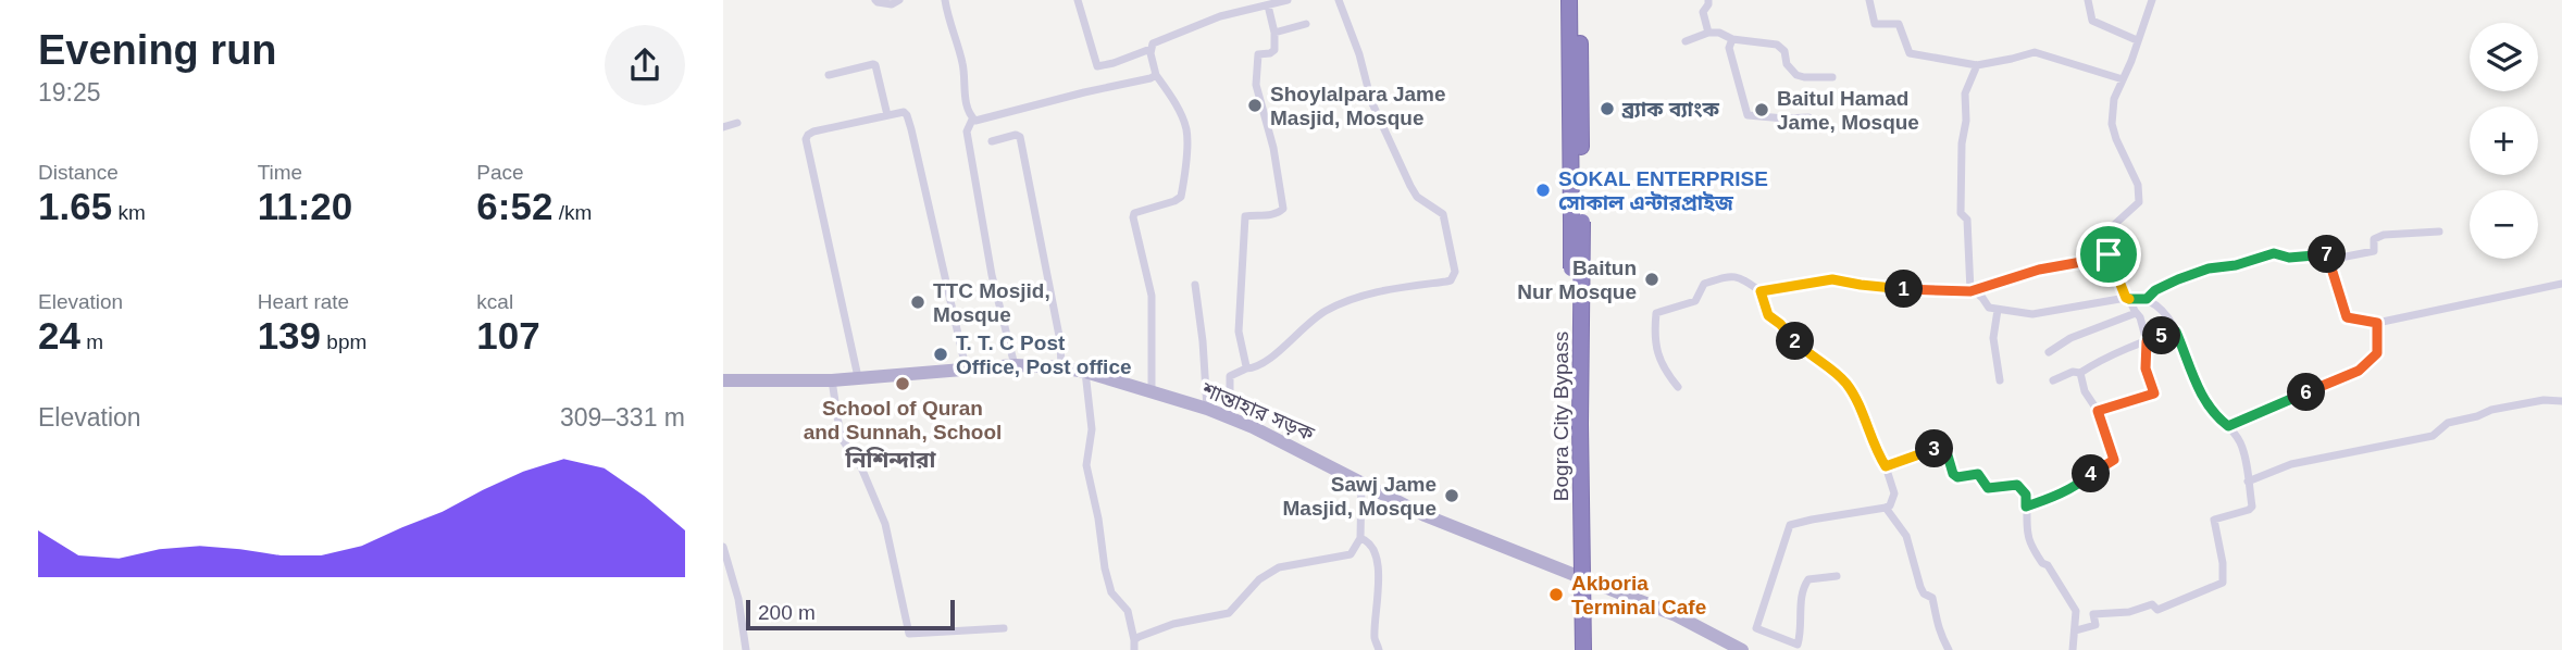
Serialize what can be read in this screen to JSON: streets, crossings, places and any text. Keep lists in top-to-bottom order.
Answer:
{
  "streets": {
    "highway": ["Bogra City Bypass"],
    "main road": ["শান্তাহার সড়ক"]
  },
  "districts": ["নিশিন্দারা"],
  "places": [
    "Shoylalpara Jame Masjid, Mosque",
    "ব্র্যাক ব্যাংক",
    "Baitul Hamad Jame, Mosque",
    "SOKAL ENTERPRISE সোকাল এন্টারপ্রাইজ",
    "Baitun Nur Mosque",
    "TTC Mosjid, Mosque",
    "T. T. C Post Office, Post office",
    "School of Quran and Sunnah, School",
    "Sawj Jame Masjid, Mosque",
    "Akboria Terminal Cafe"
  ],
  "scale_bar": "200 m",
  "page": {
    "heading": ["Evening run", "19:25"],
    "map_buttons": ["+", "−"],
    "stats": [
      ["Distance", "1.65 km"],
      ["Time", "11:20"],
      ["Pace", "6:52 /km"],
      ["Elevation", "24 m"],
      ["Heart rate", "139 bpm"],
      ["kcal", "107"]
    ],
    "pins": [
      "7",
      "1",
      "5",
      "2",
      "6",
      "3",
      "4"
    ],
    "chart": ["Elevation", "309–331 m"],
    "scale": "200 m"
  }
}
